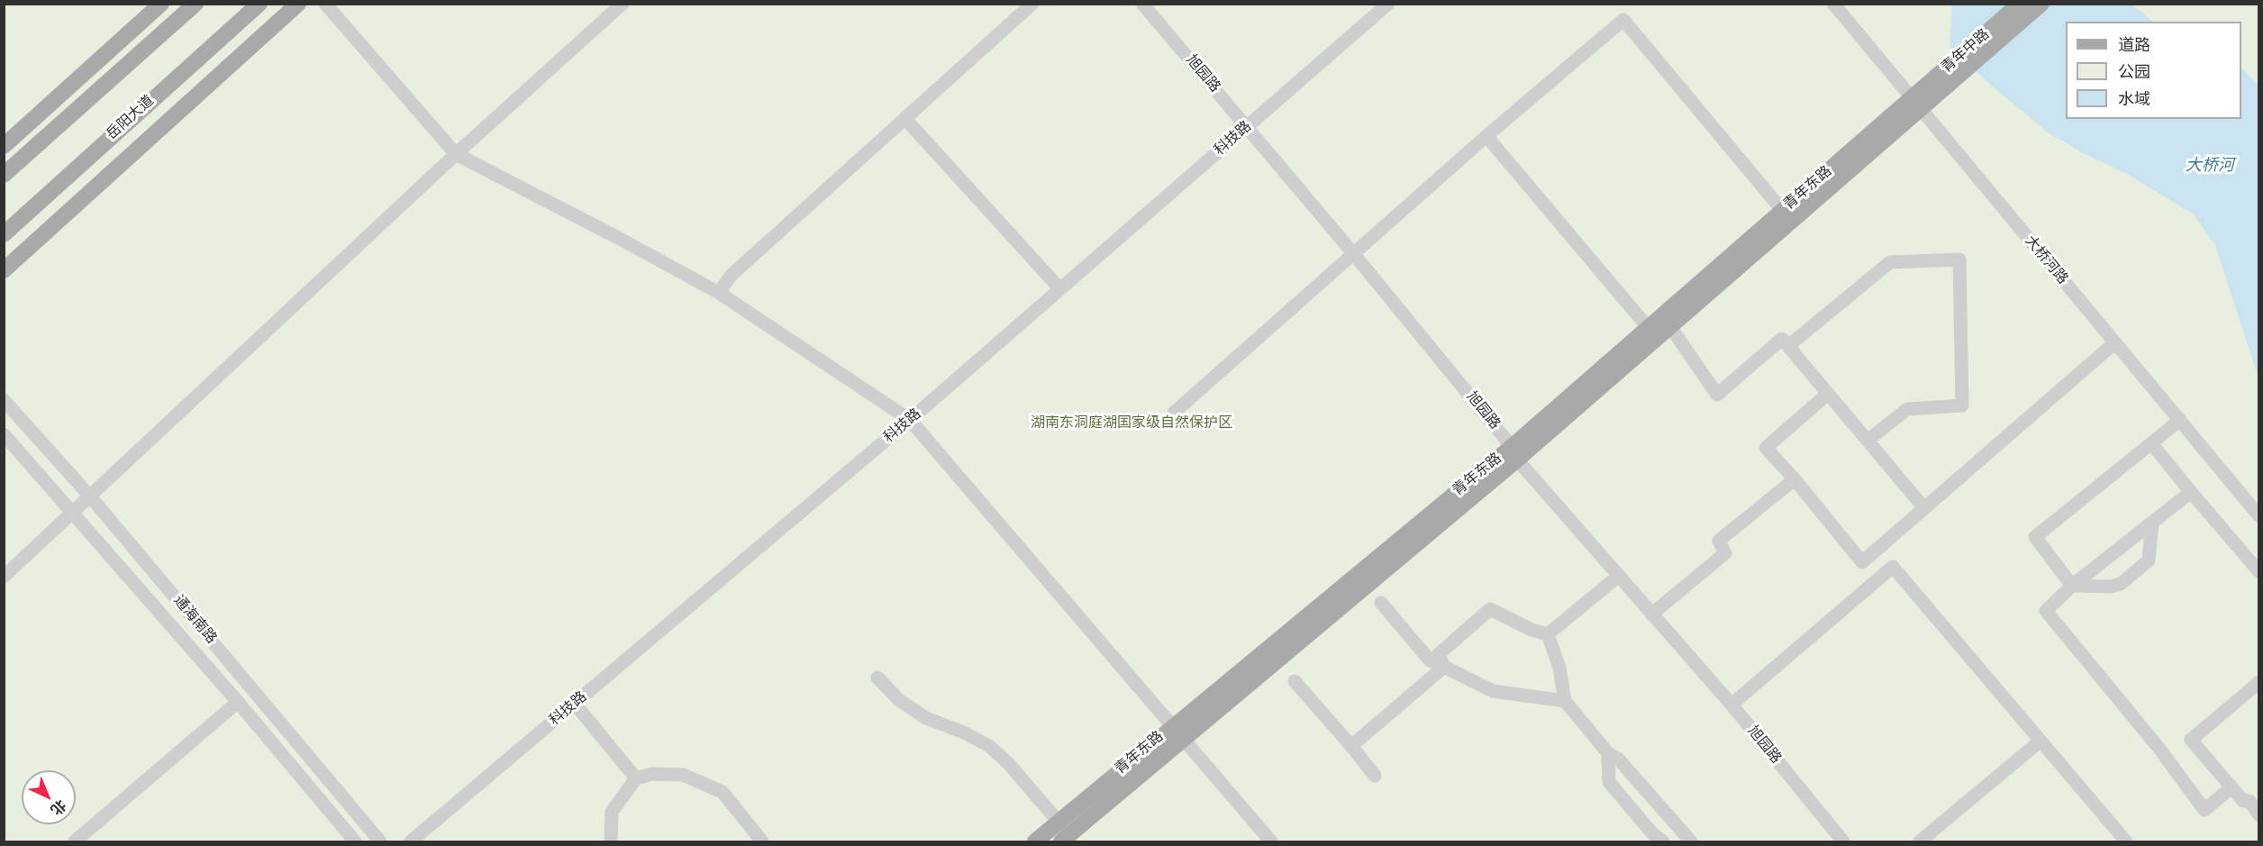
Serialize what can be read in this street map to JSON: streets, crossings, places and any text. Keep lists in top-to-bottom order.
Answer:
{
  "streets": {
    "main road": ["青年中路", "岳阳大道", "青年东路"],
    "street": [
      "旭园路",
      "科技路",
      "大桥河路",
      "通海南路"
    ]
  },
  "crossings": [
    ["青年中路", "青年东路"],
    ["青年中路", "大桥河路"],
    ["旭园路", "科技路"],
    ["旭园路", "青年东路"],
    ["青年东路", "大桥河路"]
  ],
  "water": ["大桥河"],
  "parks": ["湖南东洞庭湖国家级自然保护区"],
  "legend": ["道路", "公园", "水域"],
  "north": "bottom right"
}
